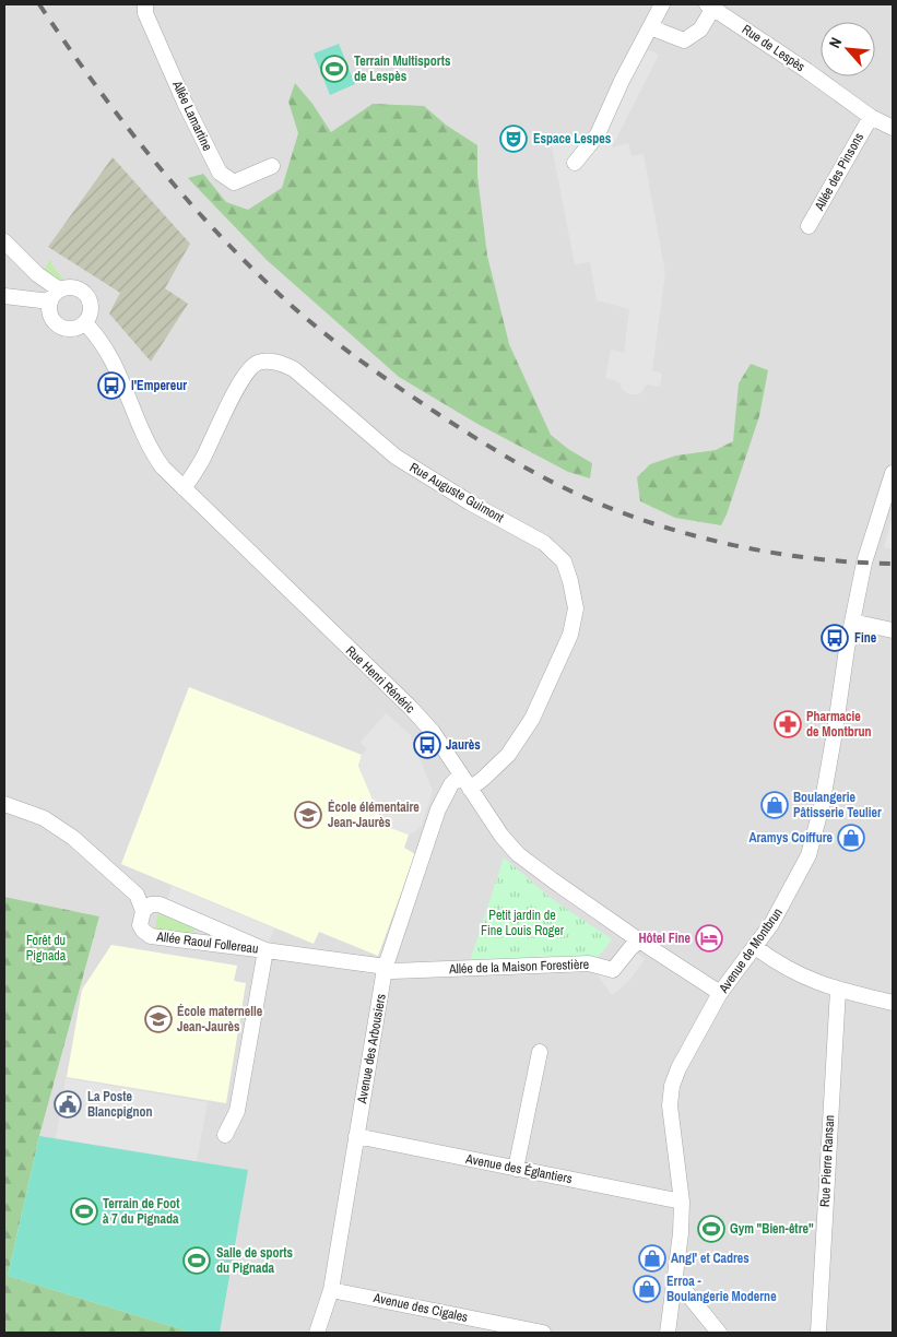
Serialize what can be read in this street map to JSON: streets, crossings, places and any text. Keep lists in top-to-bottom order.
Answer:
{
  "streets": {
    "street": [
      "Rue de Lespès",
      "Allée Lamartine",
      "Allée des Pinsons",
      "Rue Auguste Guimont",
      "Rue Henri Rénéric",
      "Allée Raoul Follereau",
      "Avenue de Montbrun",
      "Allée de la Maison Forestière",
      "Avenue des Arbousiers",
      "Rue Pierre Ransan",
      "Avenue des Églantiers",
      "Avenue des Cigales"
    ]
  },
  "crossings": [
    ["Rue de Lespès", "Allée des Pinsons"],
    ["Rue Auguste Guimont", "Rue Henri Rénéric"],
    ["Rue Henri Rénéric", "Avenue de Montbrun"],
    ["Rue Henri Rénéric", "Allée de la Maison Forestière"],
    ["Rue Henri Rénéric", "Avenue des Arbousiers"],
    ["Allée Raoul Follereau", "Allée de la Maison Forestière"],
    ["Allée Raoul Follereau", "Avenue des Arbousiers"],
    ["Avenue de Montbrun", "Avenue des Églantiers"],
    ["Allée de la Maison Forestière", "Avenue des Arbousiers"],
    ["Avenue des Arbousiers", "Avenue des Églantiers"],
    ["Avenue des Arbousiers", "Avenue des Cigales"]
  ],
  "parks": ["Petit jardin de Fine Louis Roger", "Forêt du Pignada"],
  "places": {
    "sports": [
      "Terrain Multisports de Lespès",
      "Terrain de Foot à 7 du Pignada",
      "Gym \"Bien-être\"",
      "Salle de sports du Pignada"
    ],
    "theatre": ["Espace Lespes"],
    "bus stop": ["l'Empereur", "Fine", "Jaurès"],
    "pharmacy": ["Pharmacie de Montbrun"],
    "shop": [
      "Boulangerie Pâtisserie Teulier",
      "Aramys Coiffure",
      "Angl' et Cadres",
      "Erroa - Boulangerie Moderne"
    ],
    "school or university": ["École élémentaire Jean-Jaurès", "École maternelle Jean-Jaurès"],
    "hotel": ["Hôtel Fine"],
    "public building": ["La Poste Blancpignon"]
  },
  "north": "top left"
}
